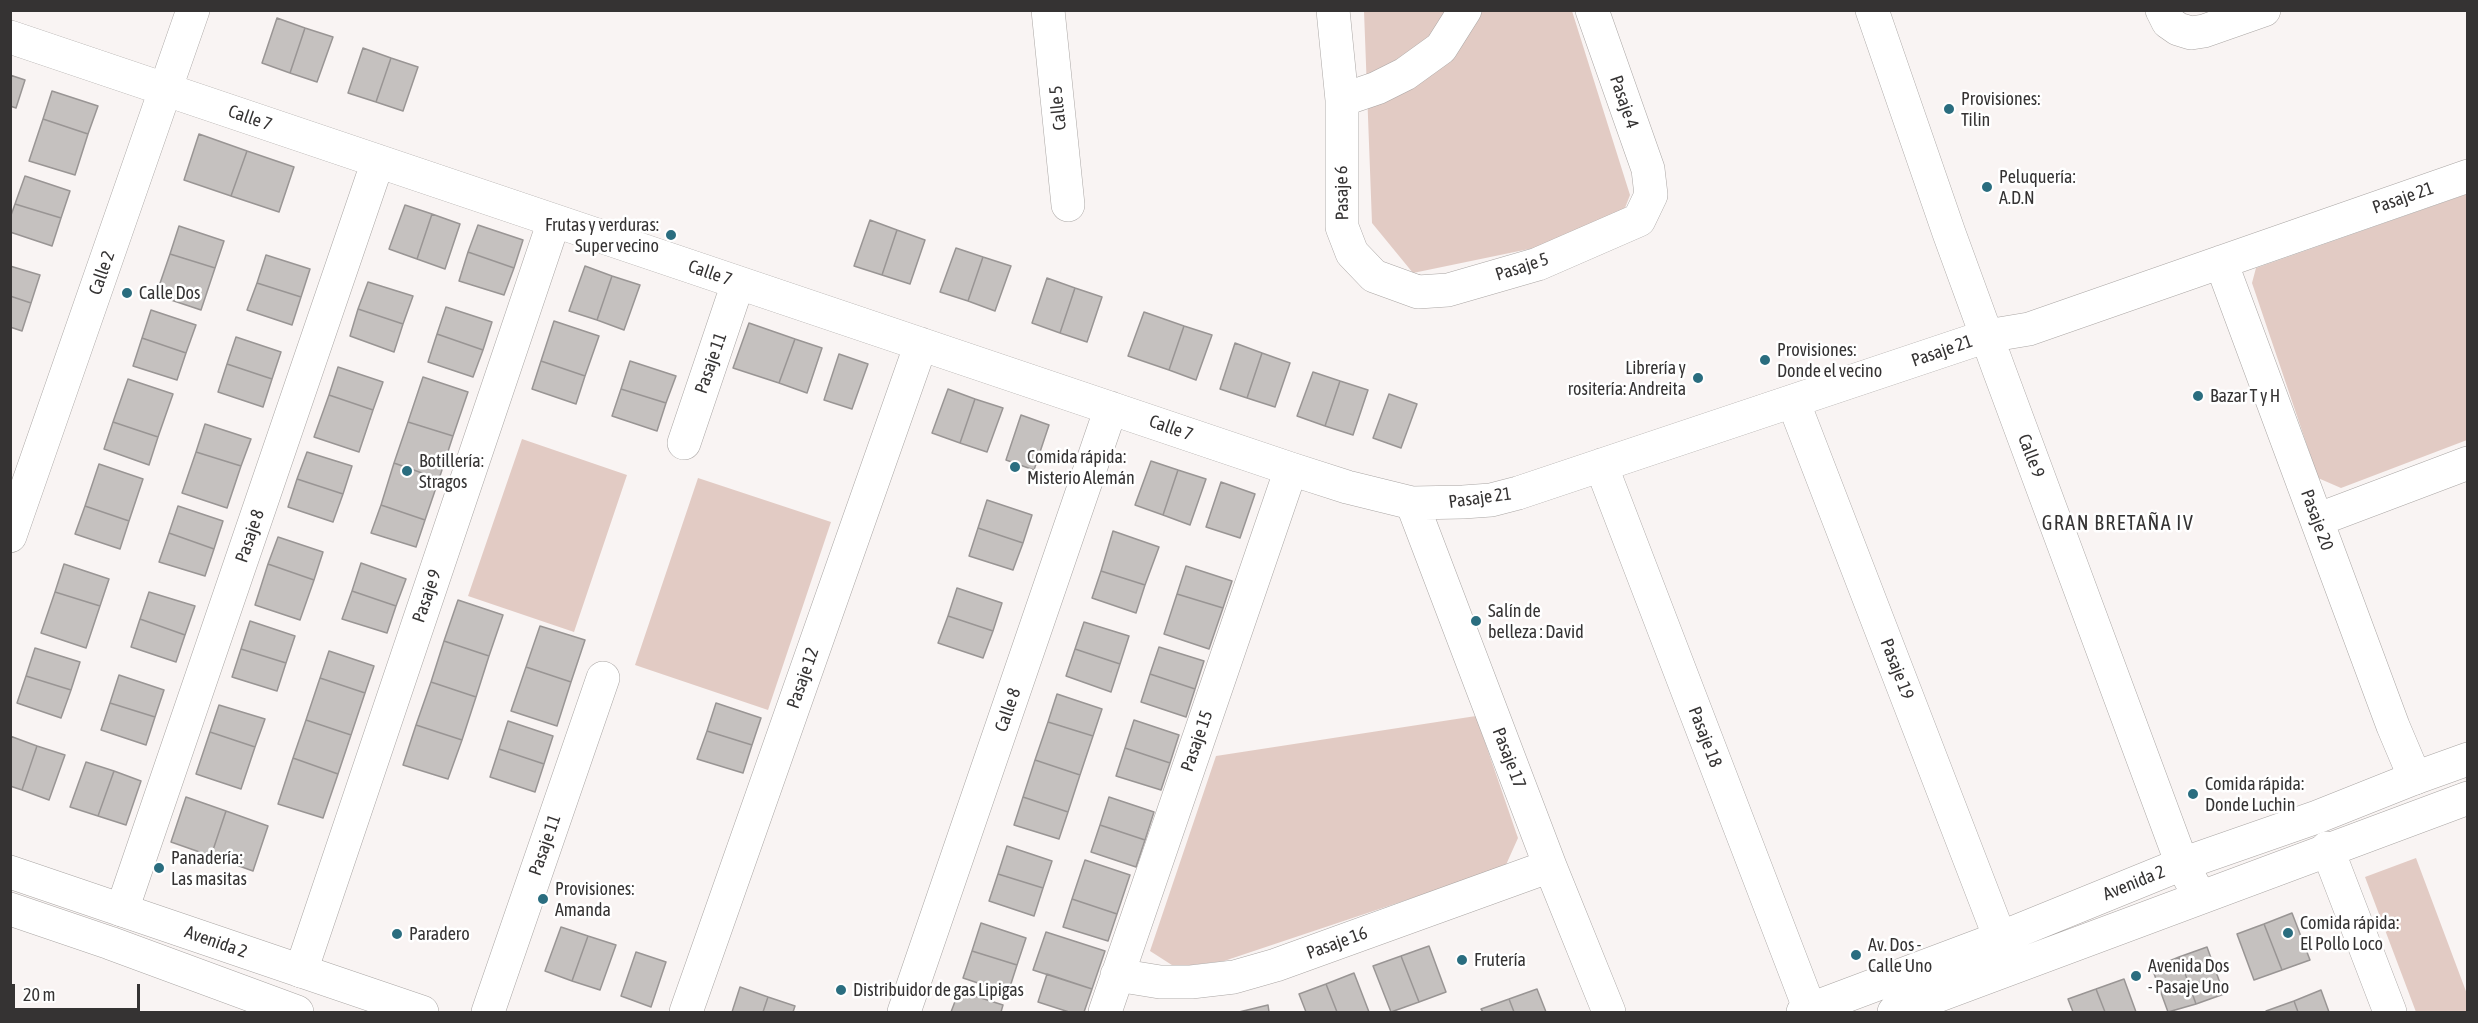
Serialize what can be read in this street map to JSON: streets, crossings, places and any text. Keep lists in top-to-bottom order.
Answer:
{
  "streets": {
    "street": [
      "Pasaje 4",
      "Calle 5",
      "Calle 7",
      "Pasaje 6",
      "Pasaje 21",
      "Pasaje 5",
      "Calle 2",
      "Pasaje 11",
      "Calle 9",
      "Pasaje 20",
      "Pasaje 8",
      "Pasaje 9",
      "Pasaje 19",
      "Pasaje 12",
      "Calle 8",
      "Pasaje 18",
      "Pasaje 15",
      "Pasaje 17",
      "Avenida 2",
      "Pasaje 16"
    ]
  },
  "crossings": [
    ["Pasaje 4", "Pasaje 5"],
    ["Calle 7", "Pasaje 21"],
    ["Calle 7", "Calle 2"],
    ["Calle 7", "Pasaje 11"],
    ["Calle 7", "Pasaje 8"],
    ["Calle 7", "Pasaje 9"],
    ["Calle 7", "Pasaje 12"],
    ["Calle 7", "Calle 8"],
    ["Calle 7", "Pasaje 15"],
    ["Calle 7", "Pasaje 17"],
    ["Pasaje 6", "Pasaje 5"],
    ["Pasaje 21", "Calle 9"],
    ["Pasaje 21", "Pasaje 20"],
    ["Pasaje 21", "Pasaje 19"],
    ["Pasaje 21", "Pasaje 18"],
    ["Pasaje 21", "Pasaje 17"],
    ["Calle 9", "Avenida 2"],
    ["Pasaje 20", "Avenida 2"],
    ["Pasaje 8", "Avenida 2"],
    ["Pasaje 9", "Avenida 2"],
    ["Pasaje 19", "Avenida 2"],
    ["Pasaje 18", "Avenida 2"],
    ["Pasaje 15", "Pasaje 16"],
    ["Pasaje 17", "Pasaje 16"]
  ],
  "districts": ["GRAN BRETAÑA IV"],
  "places": [
    "Provisiones: Tilin",
    "Peluquería: A.D.N",
    "Frutas y verduras: Super vecino",
    "Calle Dos",
    "Provisiones: Donde el vecino",
    "Librería y rositería: Andreita",
    "Bazar T y H",
    "Comida rápida: Misterio Alemán",
    "Botillería: Stragos",
    "Salín de belleza : David",
    "Comida rápida: Donde Luchin",
    "Panadería: Las masitas",
    "Provisiones: Amanda",
    "Comida rápida: El Pollo Loco",
    "Paradero",
    "Av. Dos - Calle Uno",
    "Frutería",
    "Avenida Dos - Pasaje Uno",
    "Distribuidor de gas Lipigas"
  ],
  "scale_bar": "20 m"
}
